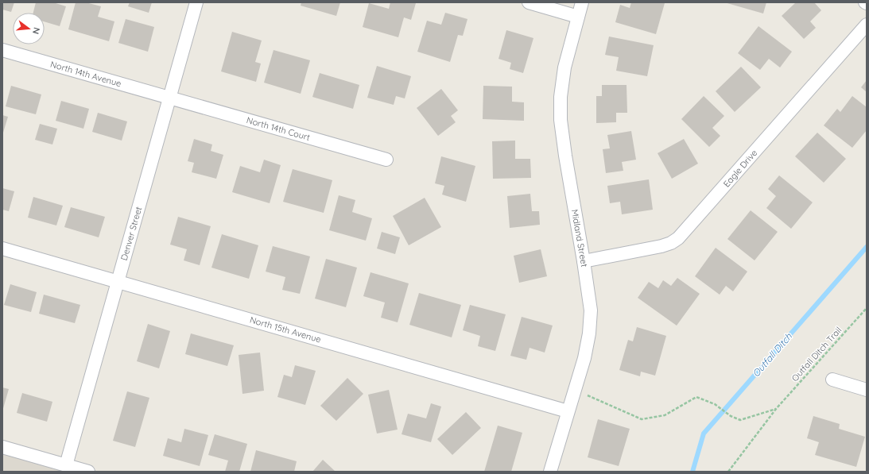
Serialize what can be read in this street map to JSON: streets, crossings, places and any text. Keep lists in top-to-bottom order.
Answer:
{
  "streets": {
    "street": [
      "North 14th Avenue",
      "North 14th Court",
      "Eagle Drive",
      "Denver Street",
      "Midland Street",
      "North 15th Avenue"
    ],
    "path": ["Outfall Ditch Trail"]
  },
  "crossings": [
    ["North 14th Avenue", "North 14th Court"],
    ["North 14th Avenue", "Denver Street"],
    ["North 14th Court", "Denver Street"],
    ["Eagle Drive", "Midland Street"],
    ["Denver Street", "North 15th Avenue"],
    ["Midland Street", "North 15th Avenue"]
  ],
  "water": ["Outfall Ditch"],
  "north": "right"
}
